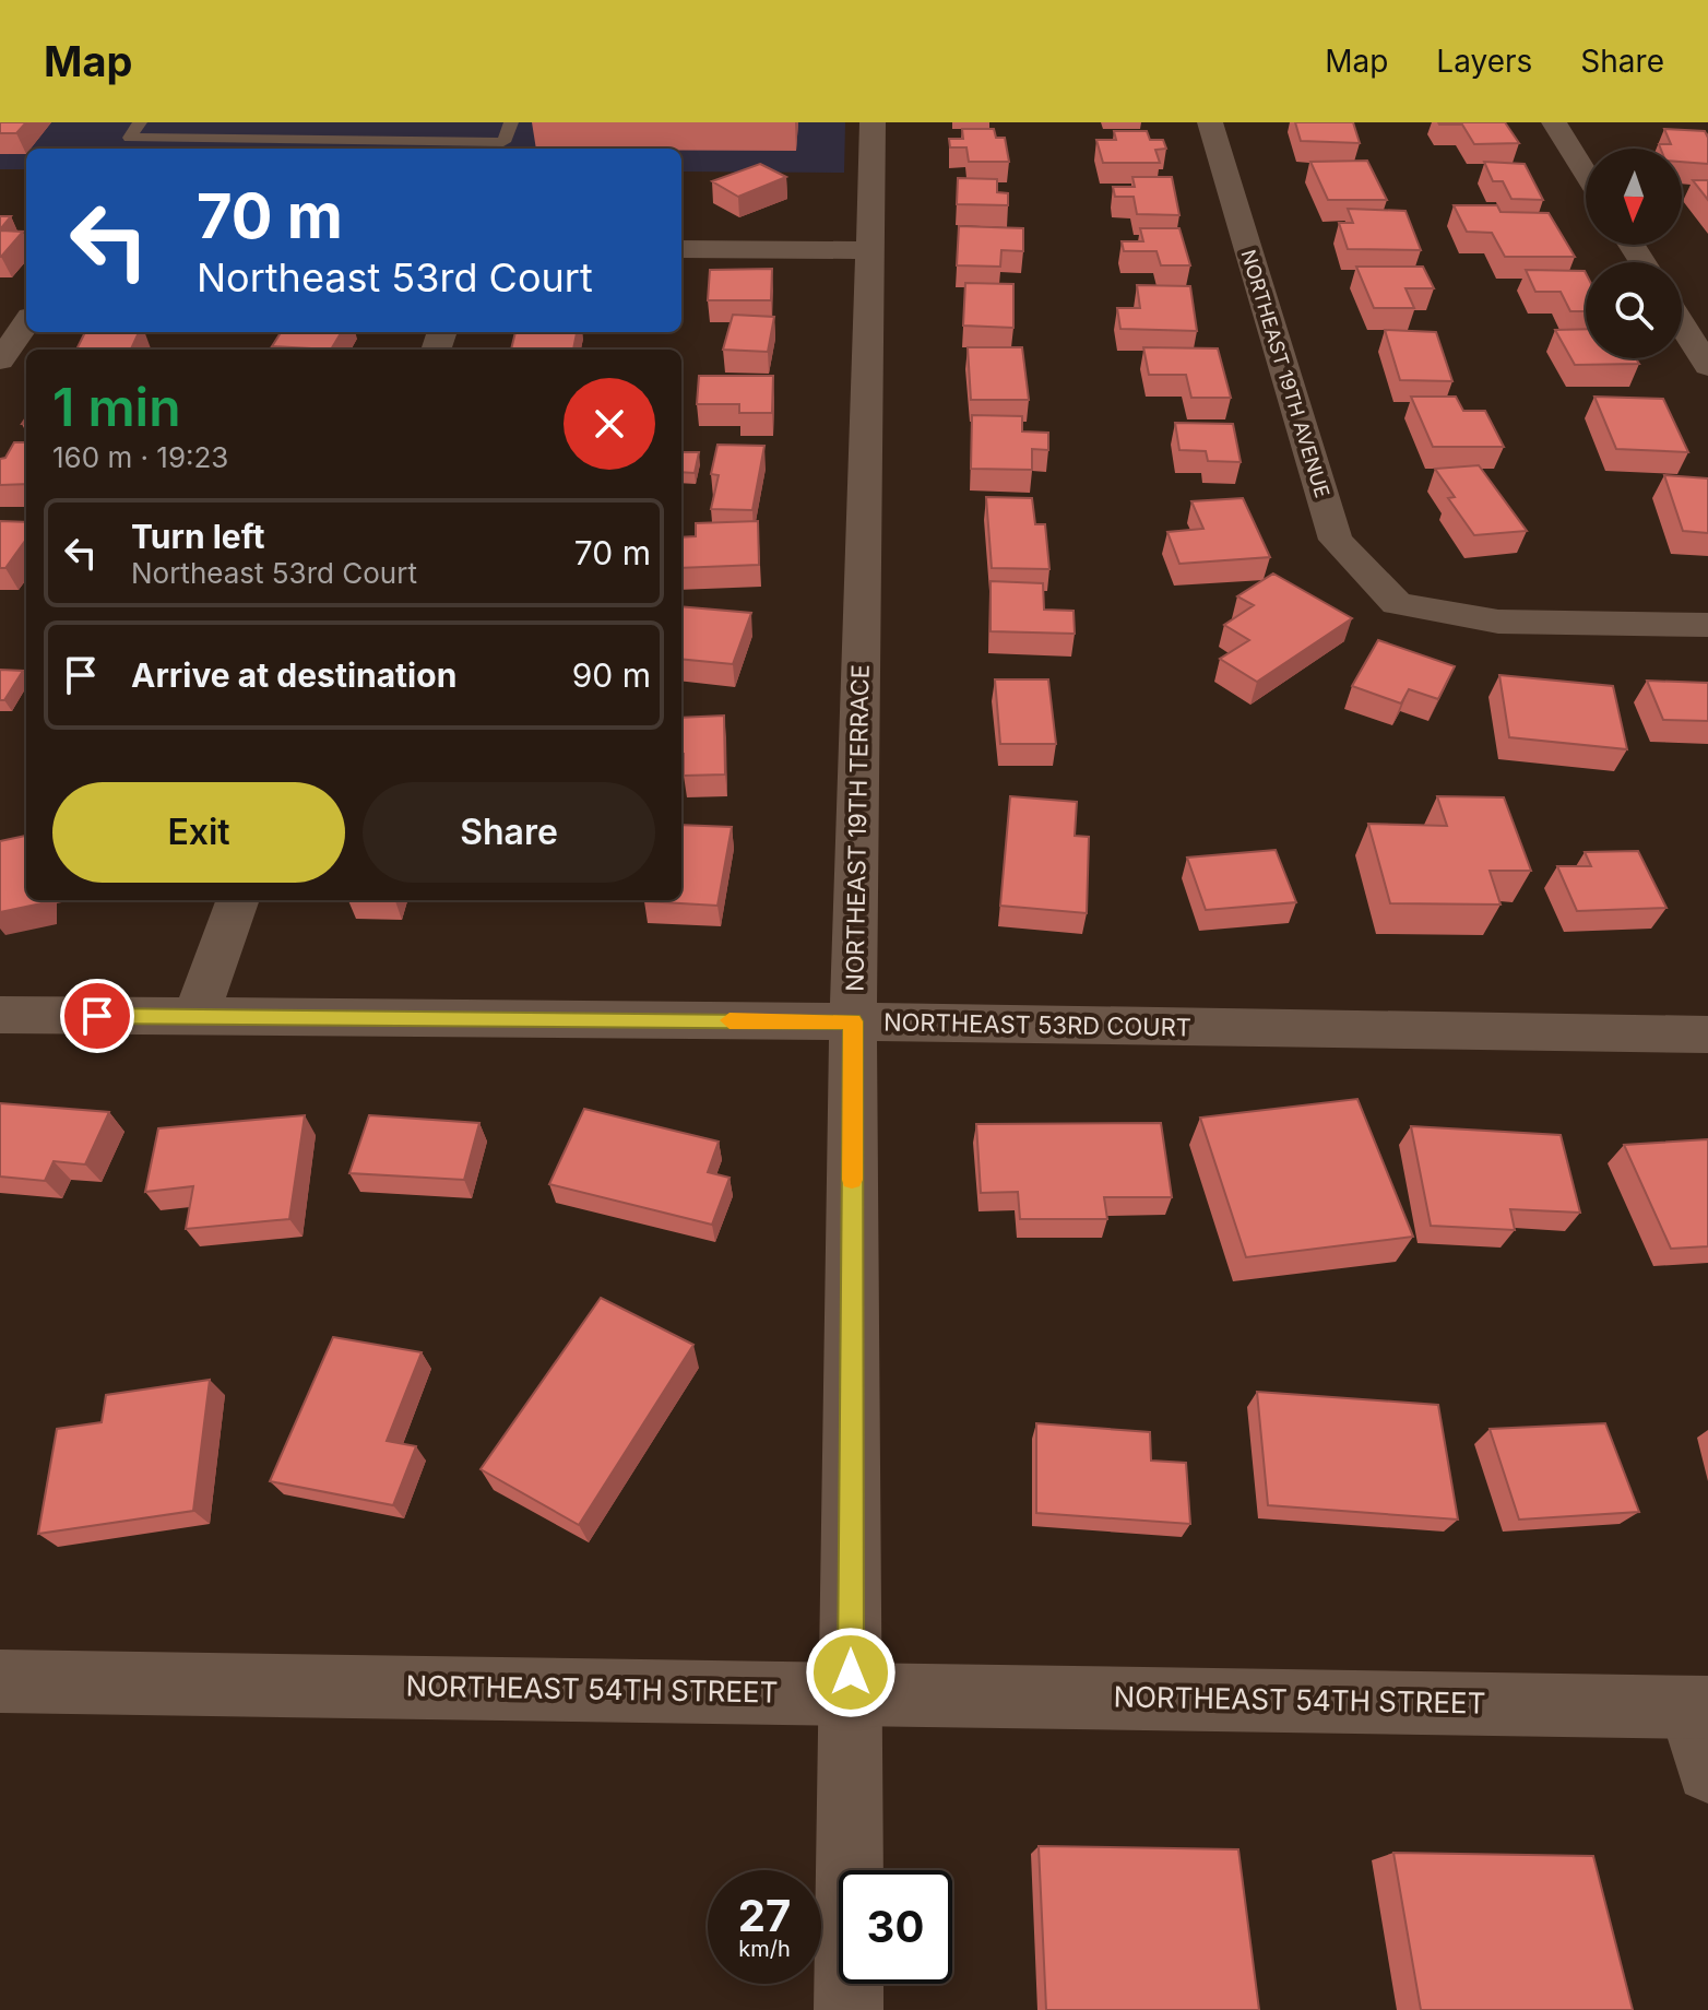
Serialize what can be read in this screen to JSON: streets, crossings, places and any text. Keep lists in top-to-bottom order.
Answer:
{
  "streets": {
    "street": [
      "NORTHEAST 19TH AVENUE",
      "NORTHEAST 19TH TERRACE",
      "NORTHEAST 53RD COURT",
      "NORTHEAST 54TH STREET"
    ]
  },
  "crossings": [
    ["NORTHEAST 19TH TERRACE", "NORTHEAST 53RD COURT"],
    ["NORTHEAST 19TH TERRACE", "NORTHEAST 54TH STREET"]
  ],
  "north": "bottom",
  "page": {
    "header": "Map",
    "nav": ["Map", "Layers", "Share"],
    "turn": ["70 m", "Northeast 53rd Court"],
    "heading": ["1 min", "160 m · 19:23"],
    "list": [
      {
        "name": "Turn left",
        "note": "Northeast 53rd Court",
        "value": "70 m"
      },
      {
        "name": "Arrive at destination",
        "value": "90 m"
      }
    ],
    "buttons": ["Exit", "Share"],
    "speed": "27 km/h",
    "limit": "30"
  }
}
